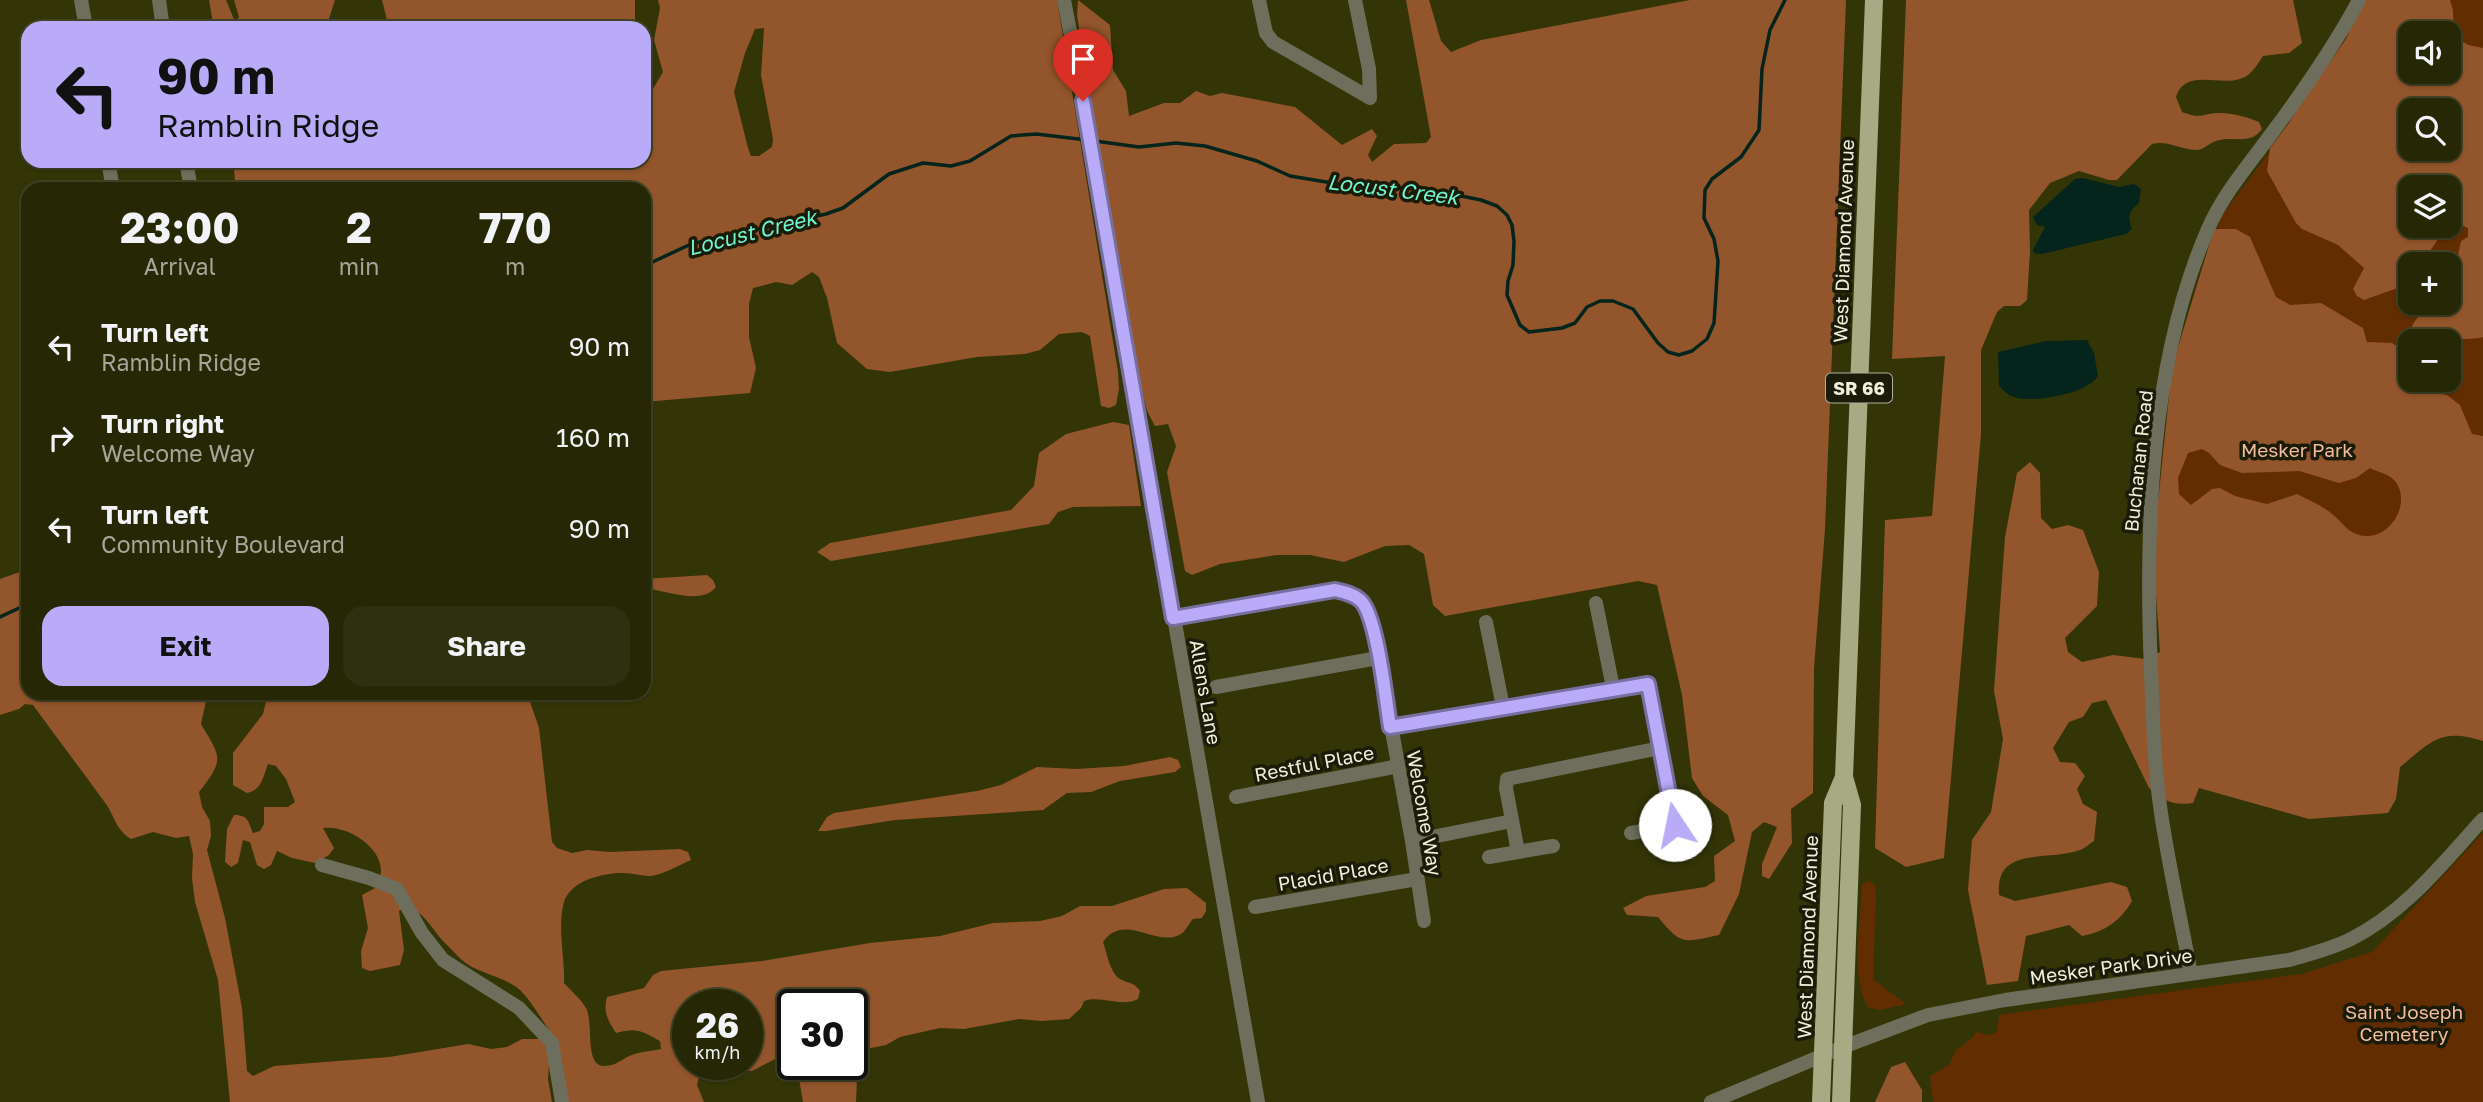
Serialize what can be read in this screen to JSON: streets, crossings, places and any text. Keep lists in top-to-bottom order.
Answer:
{
  "streets": {
    "main road": ["West Diamond Avenue", "SR 66"],
    "street": [
      "Buchanan Road",
      "Allens Lane",
      "Restful Place",
      "Welcome Way",
      "Placid Place",
      "Mesker Park Drive"
    ]
  },
  "crossings": [
    ["West Diamond Avenue", "Mesker Park Drive"],
    ["Buchanan Road", "Mesker Park Drive"],
    ["Allens Lane", "Welcome Way"],
    ["Restful Place", "Welcome Way"],
    ["Welcome Way", "Placid Place"]
  ],
  "water": ["Locust Creek"],
  "parks": ["Mesker Park", "Saint Joseph Cemetery"],
  "page": {
    "map_buttons": ["+", "−"],
    "turn": ["90 m", "Ramblin Ridge"],
    "eta": [
      "23:00",
      "Arrival",
      "2",
      "min",
      "770",
      "m"
    ],
    "list": [
      {
        "name": "Turn left",
        "note": "Ramblin Ridge",
        "value": "90 m"
      },
      {
        "name": "Turn right",
        "note": "Welcome Way",
        "value": "160 m"
      },
      {
        "name": "Turn left",
        "note": "Community Boulevard",
        "value": "90 m"
      }
    ],
    "buttons": ["Exit", "Share"],
    "speed": "26 km/h",
    "limit": "30"
  }
}
